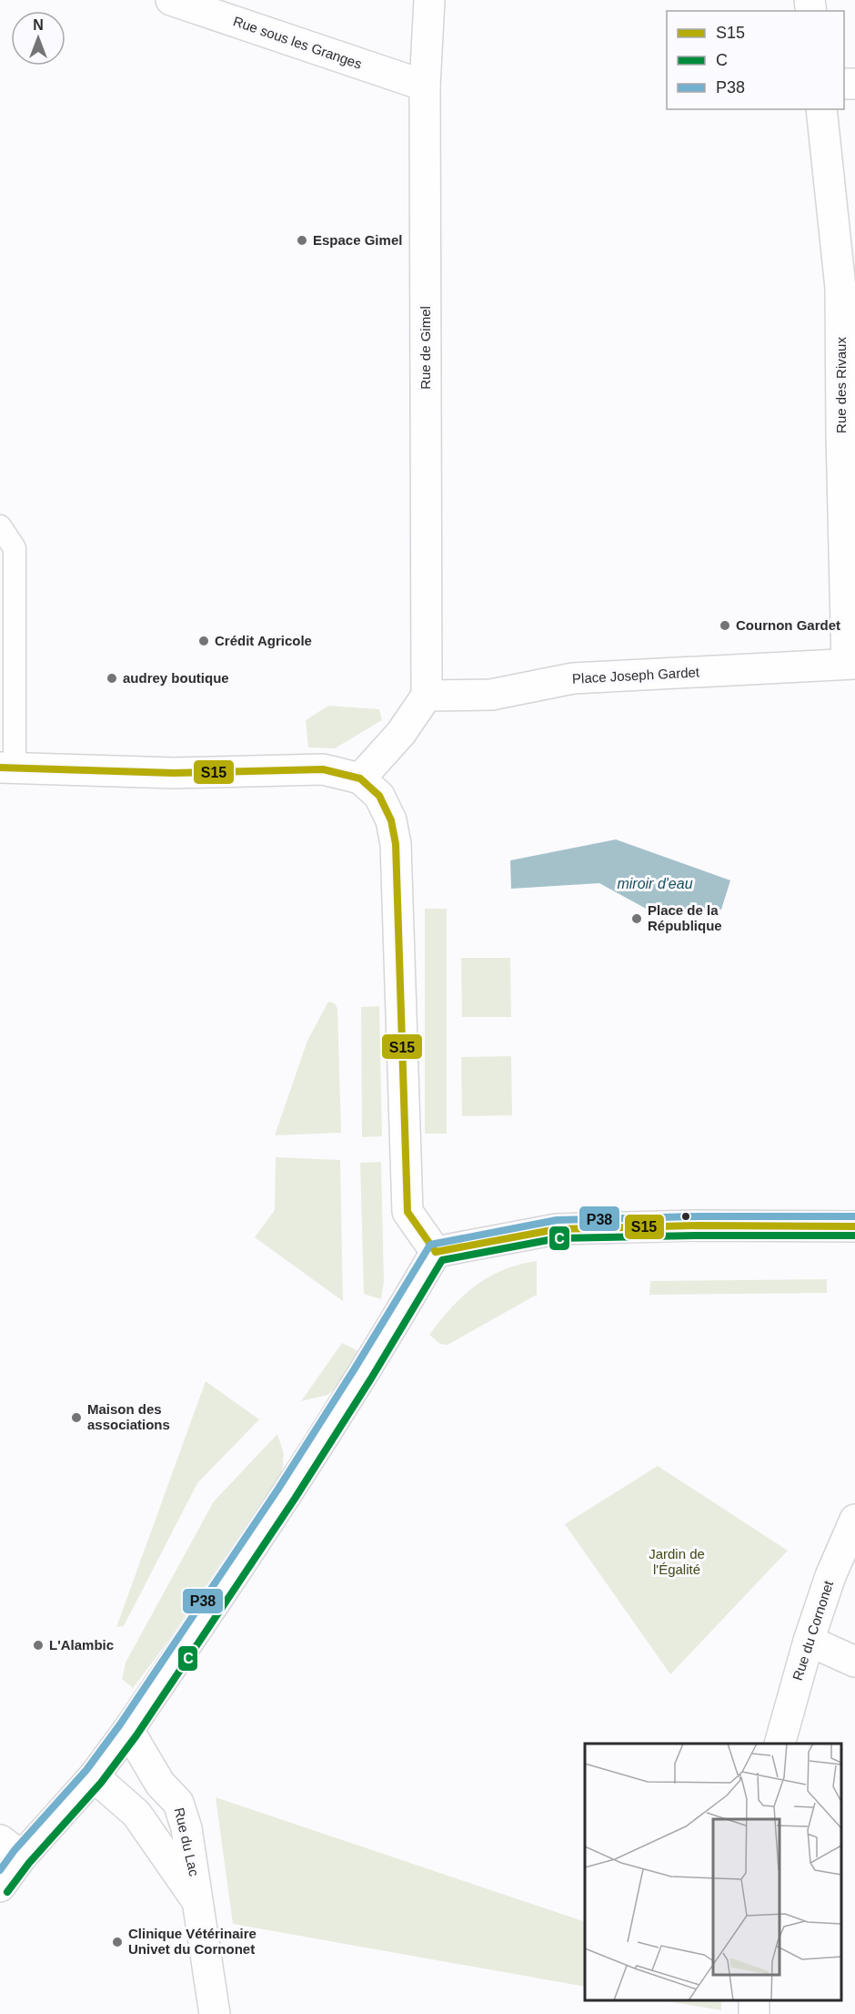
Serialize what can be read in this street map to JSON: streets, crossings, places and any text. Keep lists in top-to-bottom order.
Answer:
{
  "streets": {
    "street": [
      "Rue sous les Granges",
      "Rue de Gimel",
      "Rue des Rivaux",
      "Place Joseph Gardet",
      "Rue du Cornonet",
      "Rue du Lac"
    ]
  },
  "crossings": [
    ["Rue sous les Granges", "Rue de Gimel"],
    ["Rue de Gimel", "Place Joseph Gardet"],
    ["Rue des Rivaux", "Place Joseph Gardet"]
  ],
  "water": ["miroir d'eau"],
  "parks": ["Jardin de l'Égalité"],
  "places": [
    "Espace Gimel",
    "Cournon Gardet",
    "Crédit Agricole",
    "audrey boutique",
    "Place de la République",
    "Maison des associations",
    "L'Alambic",
    "Clinique Vétérinaire Univet du Cornonet"
  ],
  "lines": ["transit line S15", "transit line P38", "transit line C"],
  "legend": ["S15", "C", "P38"],
  "north": "top"
}
